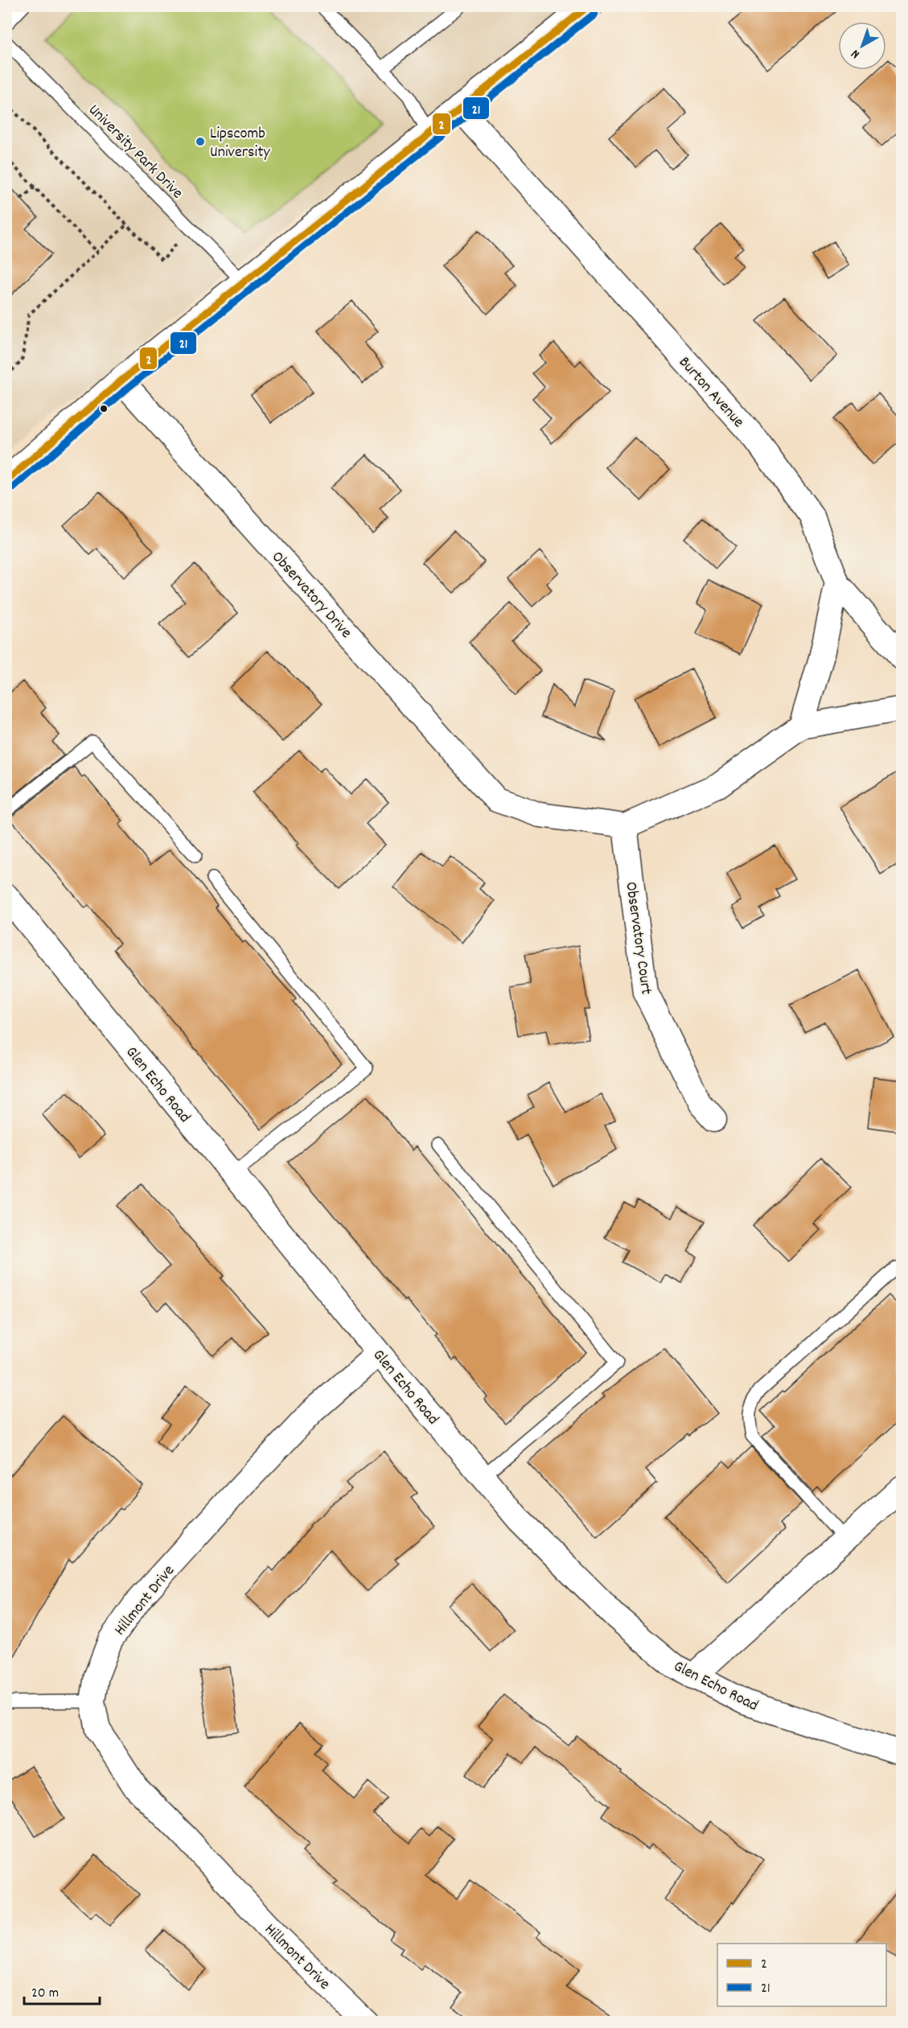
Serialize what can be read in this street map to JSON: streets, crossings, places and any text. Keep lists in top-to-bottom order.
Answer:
{
  "streets": {
    "street": [
      "Burton Avenue",
      "Observatory Drive",
      "Observatory Court",
      "Glen Echo Road",
      "Hillmont Drive"
    ],
    "lane": ["University Park Drive"]
  },
  "crossings": [
    ["Observatory Drive", "Observatory Court"],
    ["Glen Echo Road", "Hillmont Drive"]
  ],
  "places": ["Lipscomb University"],
  "lines": ["transit line 2", "transit line 21"],
  "legend": ["2", "21"],
  "scale_bar": "20 m",
  "north": "bottom left"
}
